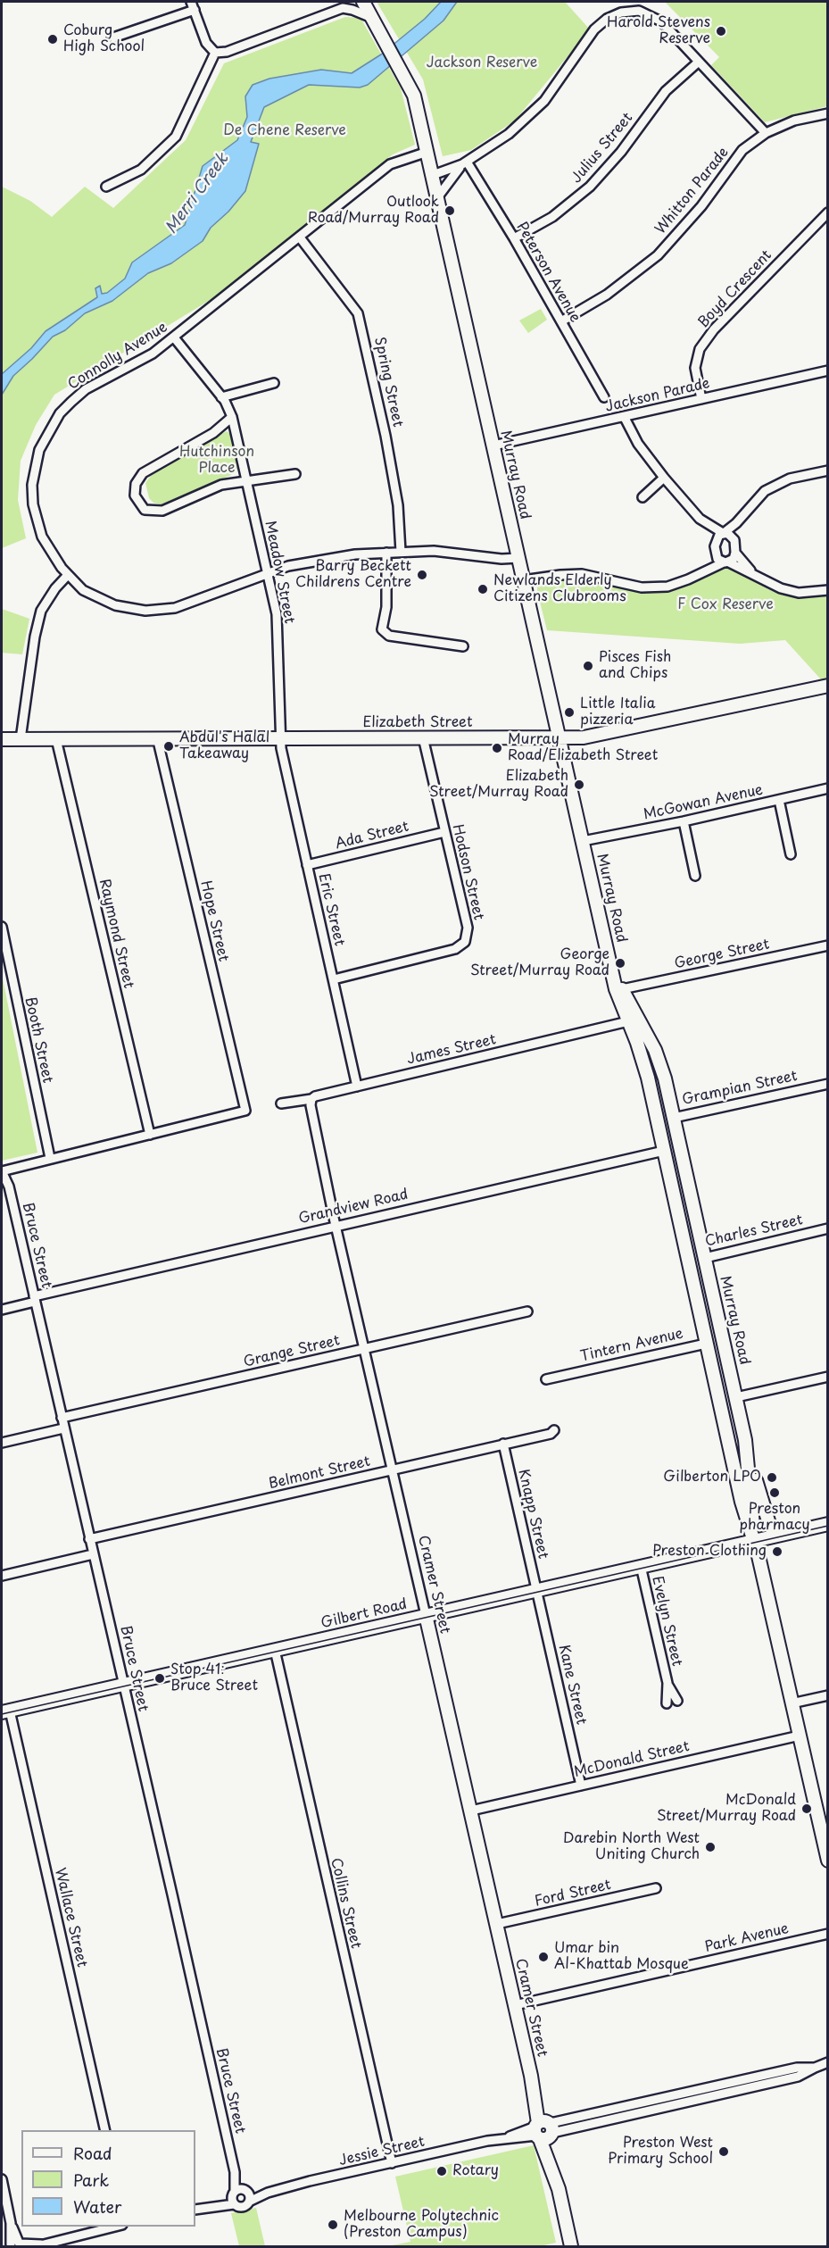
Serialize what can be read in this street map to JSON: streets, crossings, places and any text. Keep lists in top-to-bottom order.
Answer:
{
  "streets": {
    "main road": [
      "Murray Road",
      "Elizabeth Street",
      "Grampian Street",
      "Grandview Road",
      "Charles Street",
      "Tintern Avenue",
      "Cramer Street",
      "Gilbert Road"
    ],
    "street": [
      "Julius Street",
      "Whitton Parade",
      "Peterson Avenue",
      "Boyd Crescent",
      "Connolly Avenue",
      "Spring Street",
      "Jackson Parade",
      "Meadow Street",
      "McGowan Avenue",
      "Ada Street",
      "Hodson Street",
      "Eric Street",
      "Hope Street",
      "Raymond Street",
      "George Street",
      "Booth Street",
      "James Street",
      "Bruce Street",
      "Grange Street",
      "Belmont Street",
      "Knapp Street",
      "Evelyn Street",
      "Kane Street",
      "McDonald Street",
      "Ford Street",
      "Collins Street",
      "Wallace Street",
      "Park Avenue",
      "Jessie Street"
    ]
  },
  "crossings": [
    ["Julius Street", "Peterson Avenue"],
    ["Whitton Parade", "Peterson Avenue"],
    ["Boyd Crescent", "Jackson Parade"],
    ["Connolly Avenue", "Spring Street"],
    ["Connolly Avenue", "Murray Road"],
    ["Connolly Avenue", "Meadow Street"],
    ["Jackson Parade", "Murray Road"],
    ["Murray Road", "Elizabeth Street"],
    ["Murray Road", "McGowan Avenue"],
    ["Murray Road", "George Street"],
    ["Murray Road", "James Street"],
    ["Murray Road", "Grampian Street"],
    ["Murray Road", "Grandview Road"],
    ["Murray Road", "Charles Street"],
    ["Murray Road", "Tintern Avenue"],
    ["Murray Road", "Gilbert Road"],
    ["Murray Road", "McDonald Street"],
    ["Meadow Street", "Elizabeth Street"],
    ["Meadow Street", "Eric Street"],
    ["Elizabeth Street", "Hodson Street"],
    ["Elizabeth Street", "Eric Street"],
    ["Elizabeth Street", "Hope Street"],
    ["Elizabeth Street", "Raymond Street"],
    ["Ada Street", "Hodson Street"],
    ["Ada Street", "Eric Street"],
    ["Hodson Street", "Eric Street"],
    ["Eric Street", "James Street"],
    ["Hope Street", "Raymond Street"],
    ["James Street", "Cramer Street"],
    ["Grandview Road", "Bruce Street"],
    ["Grandview Road", "Cramer Street"],
    ["Bruce Street", "Grange Street"],
    ["Bruce Street", "Belmont Street"],
    ["Bruce Street", "Gilbert Road"],
    ["Bruce Street", "Jessie Street"],
    ["Grange Street", "Cramer Street"],
    ["Belmont Street", "Knapp Street"],
    ["Belmont Street", "Cramer Street"],
    ["Knapp Street", "Gilbert Road"],
    ["Knapp Street", "Kane Street"],
    ["Cramer Street", "Gilbert Road"],
    ["Cramer Street", "McDonald Street"],
    ["Cramer Street", "Ford Street"],
    ["Cramer Street", "Park Avenue"],
    ["Cramer Street", "Jessie Street"],
    ["Gilbert Road", "Evelyn Street"],
    ["Gilbert Road", "Kane Street"],
    ["Gilbert Road", "Collins Street"],
    ["Gilbert Road", "Wallace Street"],
    ["Kane Street", "McDonald Street"],
    ["Collins Street", "Jessie Street"]
  ],
  "water": ["Merri Creek"],
  "parks": [
    "Jackson Reserve",
    "De Chene Reserve",
    "Hutchinson Place",
    "F Cox Reserve"
  ],
  "places": [
    "Harold Stevens Reserve",
    "Coburg High School",
    "Outlook Road/Murray Road",
    "Barry Beckett Childrens Centre",
    "Newlands Elderly Citizens Clubrooms",
    "Pisces Fish and Chips",
    "Little Italia pizzeria",
    "Abdul's Halal Takeaway",
    "Murray Road/Elizabeth Street",
    "Elizabeth Street/Murray Road",
    "George Street/Murray Road",
    "Gilberton LPO",
    "Preston pharmacy",
    "Preston Clothing",
    "Stop 41: Bruce Street",
    "McDonald Street/Murray Road",
    "Darebin North West Uniting Church",
    "Umar bin Al-Khattab Mosque",
    "Preston West Primary School",
    "Rotary",
    "Melbourne Polytechnic (Preston Campus)"
  ],
  "legend": ["Road", "Park", "Water"]
}
